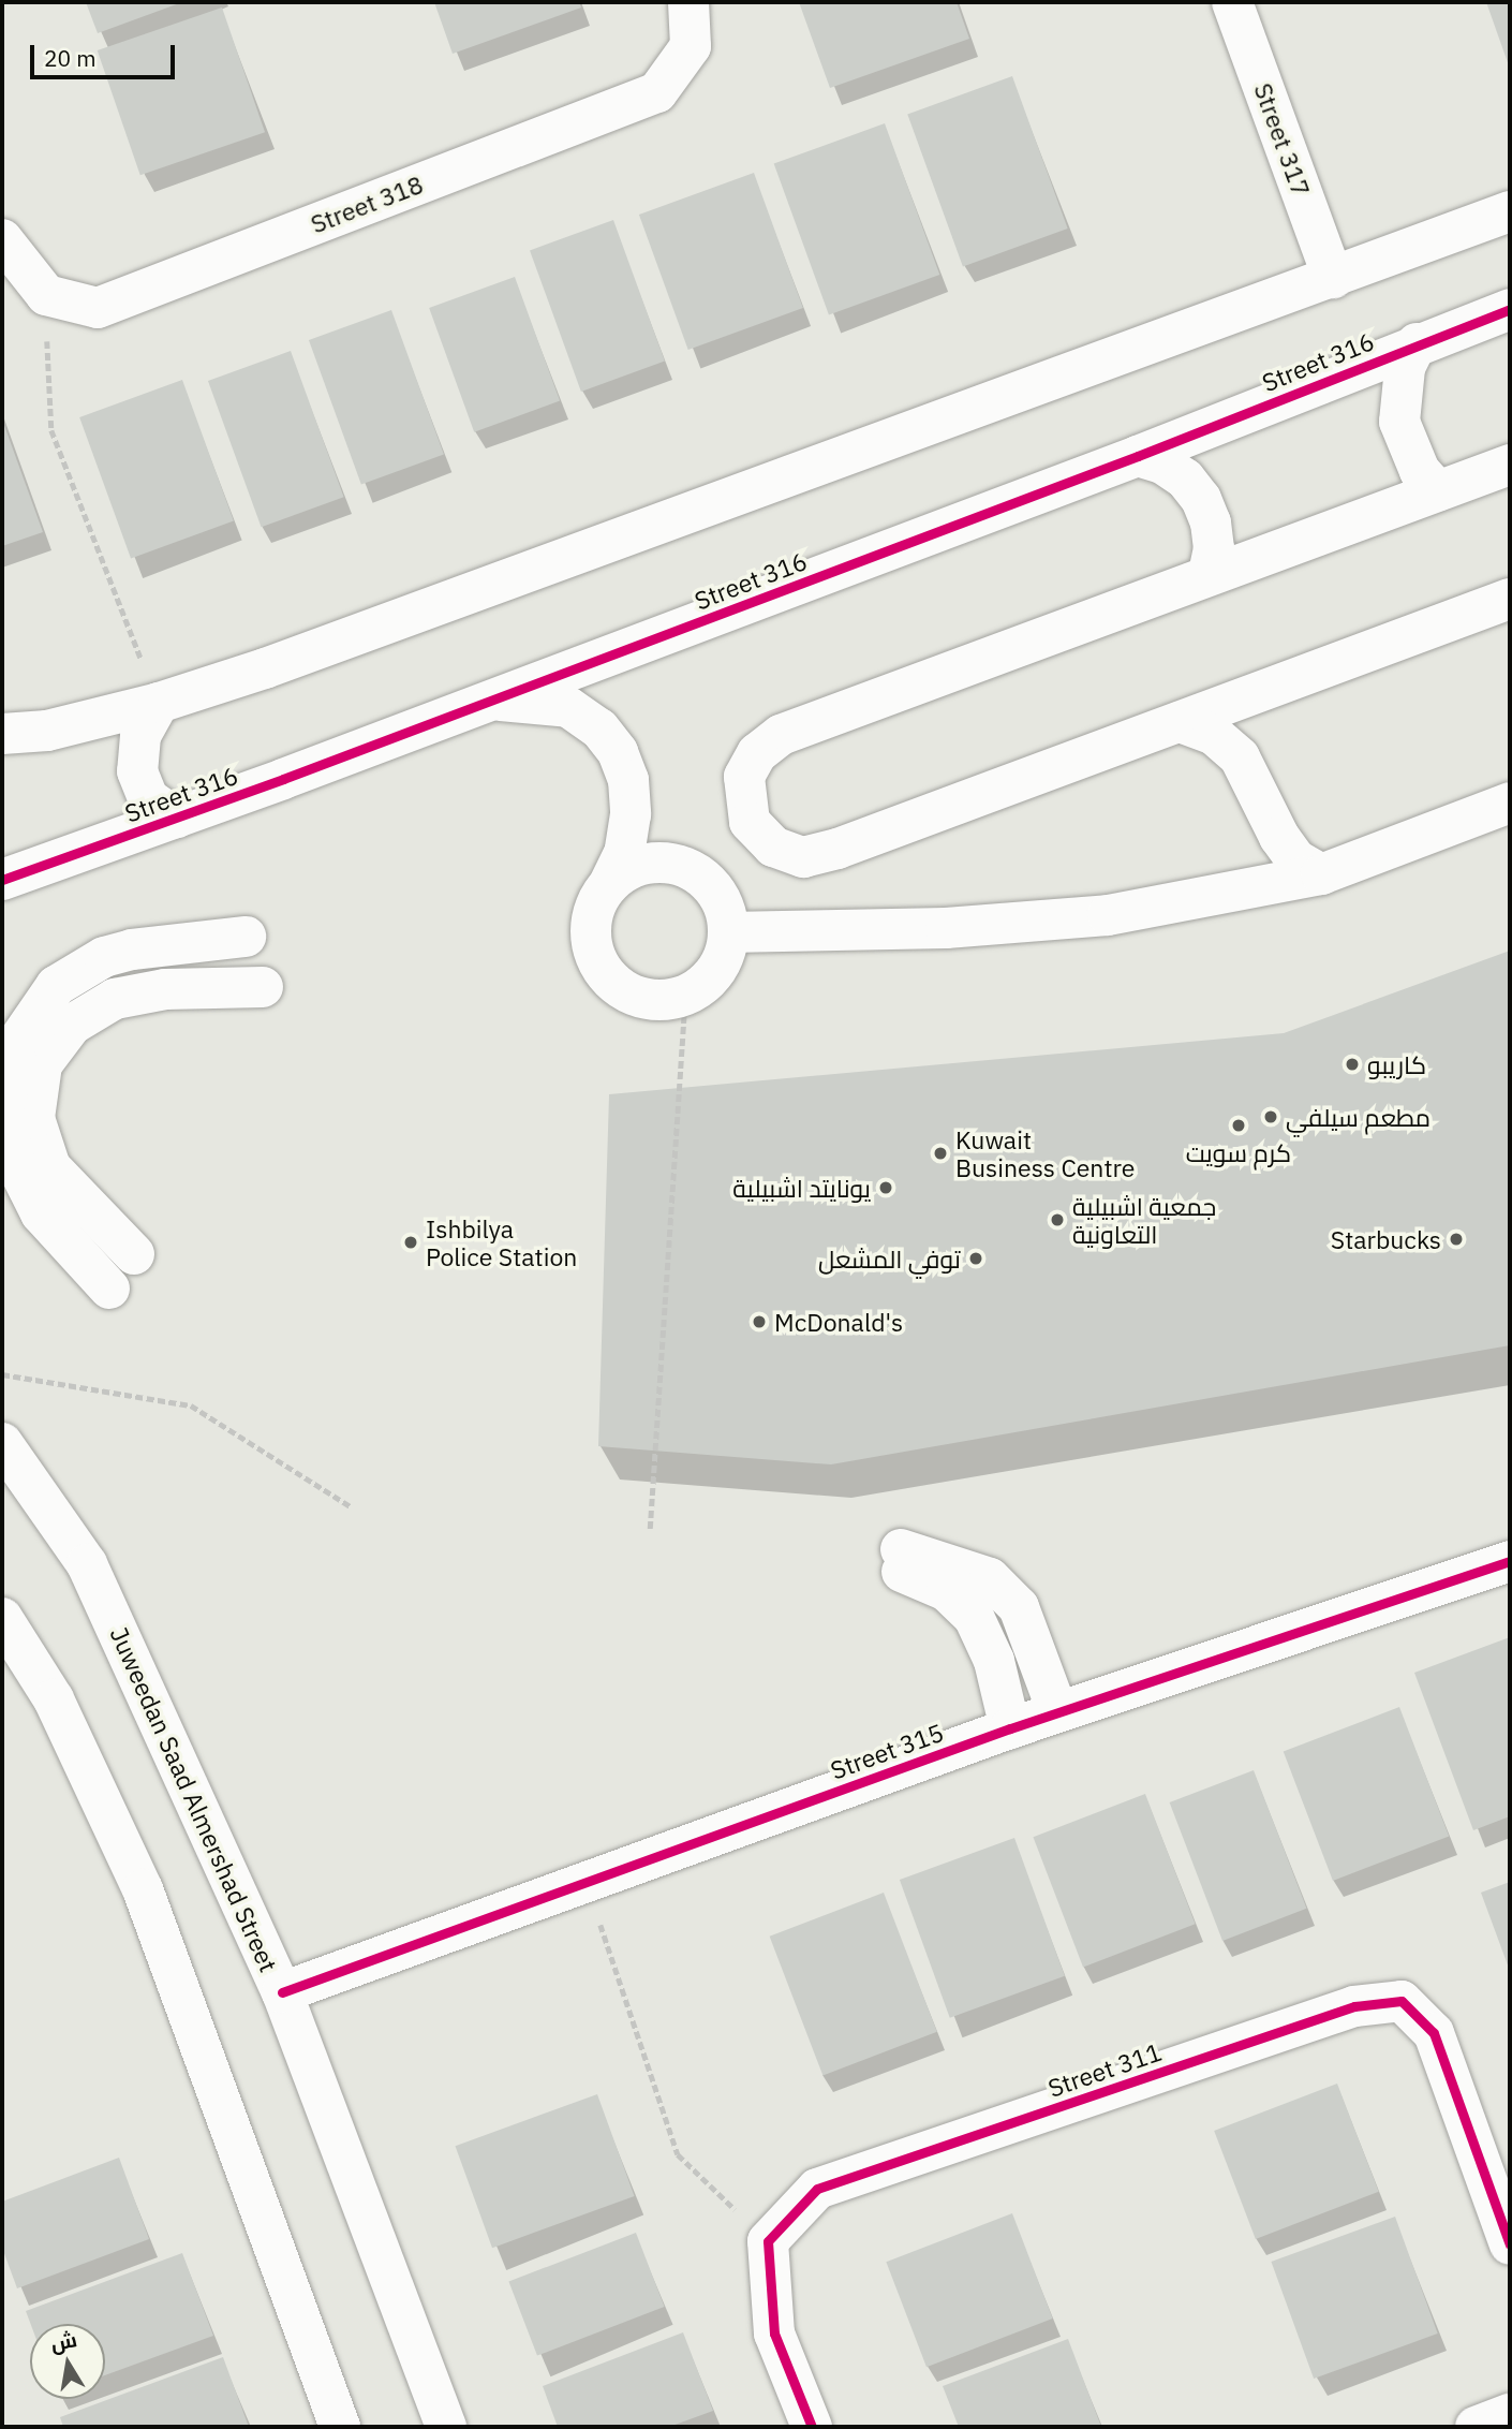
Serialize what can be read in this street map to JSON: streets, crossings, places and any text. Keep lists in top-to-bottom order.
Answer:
{
  "streets": {
    "street": [
      "Street 317",
      "Street 318",
      "Street 316",
      "Street 315",
      "Juweedan Saad Almershad Street",
      "Street 311"
    ]
  },
  "crossings": [
    ["Street 315", "Juweedan Saad Almershad Street"]
  ],
  "places": [
    "كاريبو",
    "مطعم سيلفي",
    "كرم سويت",
    "Kuwait Business Centre",
    "يونايتد اشبيلية",
    "جمعية اشبيلية التعاونية",
    "Starbucks",
    "Ishbilya Police Station",
    "توفي المشعل",
    "McDonald's"
  ],
  "scale_bar": "20 m",
  "north": "top"
}
